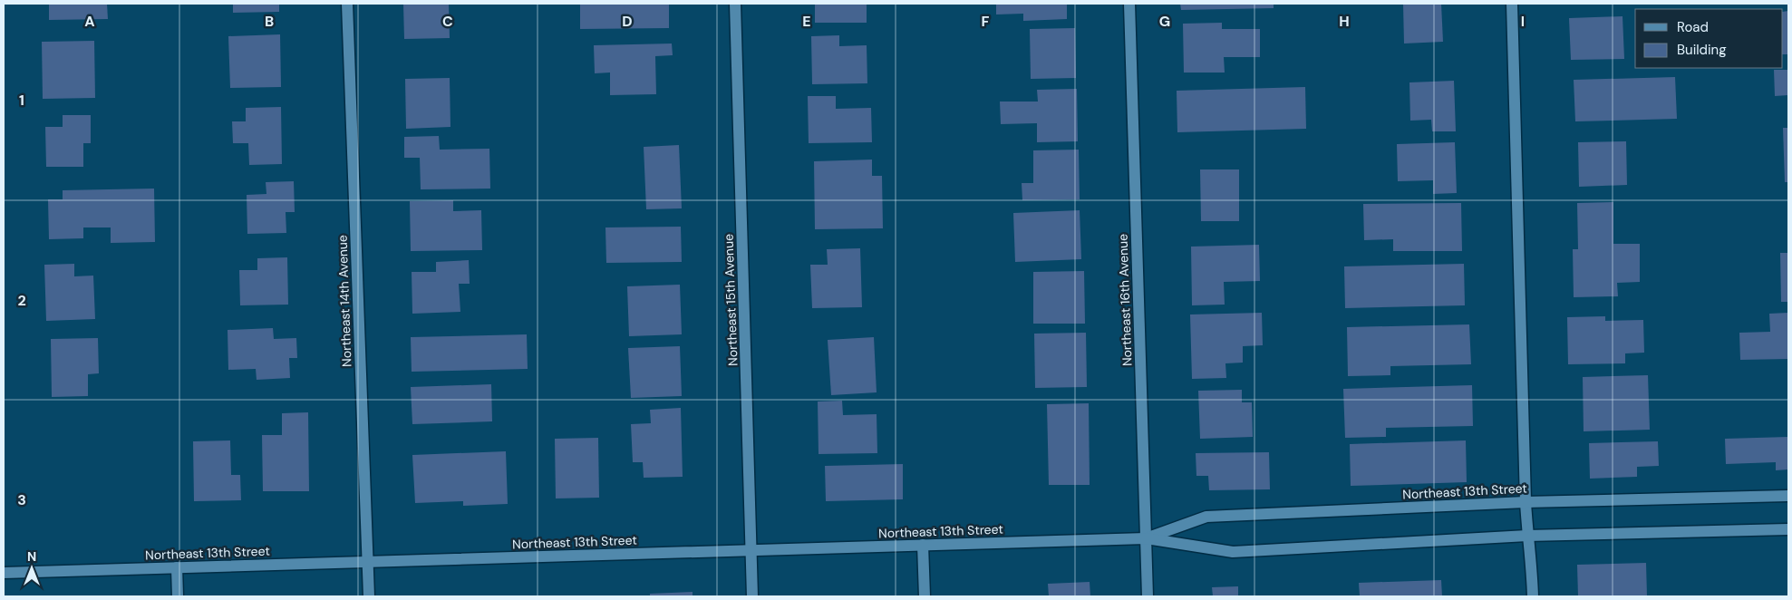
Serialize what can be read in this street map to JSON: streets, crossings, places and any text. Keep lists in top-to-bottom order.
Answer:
{
  "streets": {
    "street": [
      "Northeast 15th Avenue",
      "Northeast 16th Avenue",
      "Northeast 14th Avenue",
      "Northeast 13th Street"
    ]
  },
  "crossings": [
    ["Northeast 15th Avenue", "Northeast 13th Street"],
    ["Northeast 16th Avenue", "Northeast 13th Street"],
    ["Northeast 14th Avenue", "Northeast 13th Street"]
  ],
  "legend": ["Road", "Building"],
  "north": "top",
  "grid": {
    "columns": [
      "A",
      "B",
      "C",
      "D",
      "E",
      "F",
      "G",
      "H",
      "I"
    ],
    "rows": ["1", "2", "3"]
  }
}
